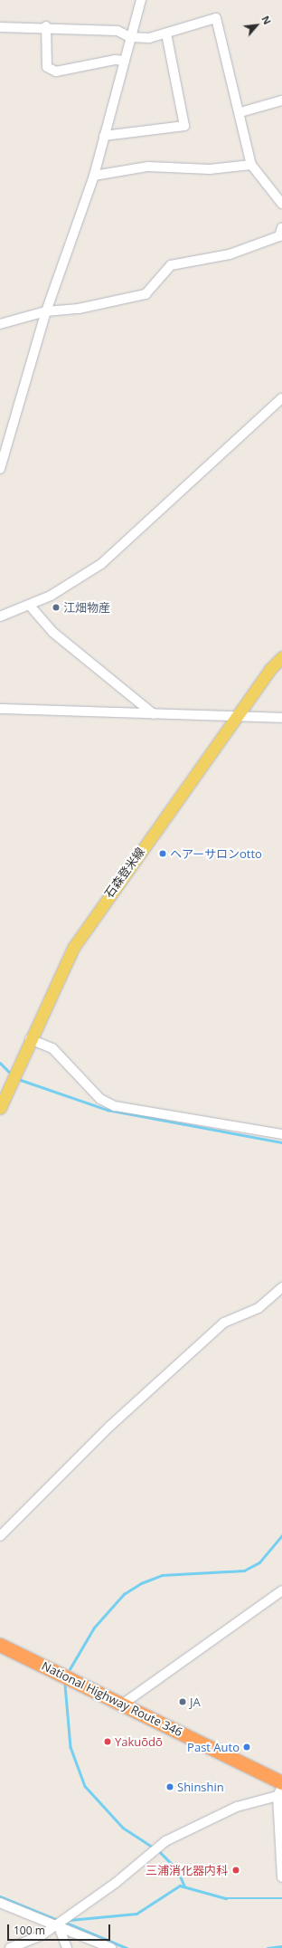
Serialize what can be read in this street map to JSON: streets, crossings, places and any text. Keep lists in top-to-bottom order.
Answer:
{
  "streets": {
    "highway": ["National Highway Route 346"],
    "main road": ["石森登米線"]
  },
  "places": [
    "江畑物産",
    "ヘアーサロンotto",
    "JA",
    "Yakuōdō",
    "Past Auto",
    "Shinshin",
    "三浦消化器内科"
  ],
  "scale_bar": "100 m",
  "north": "top right"
}
